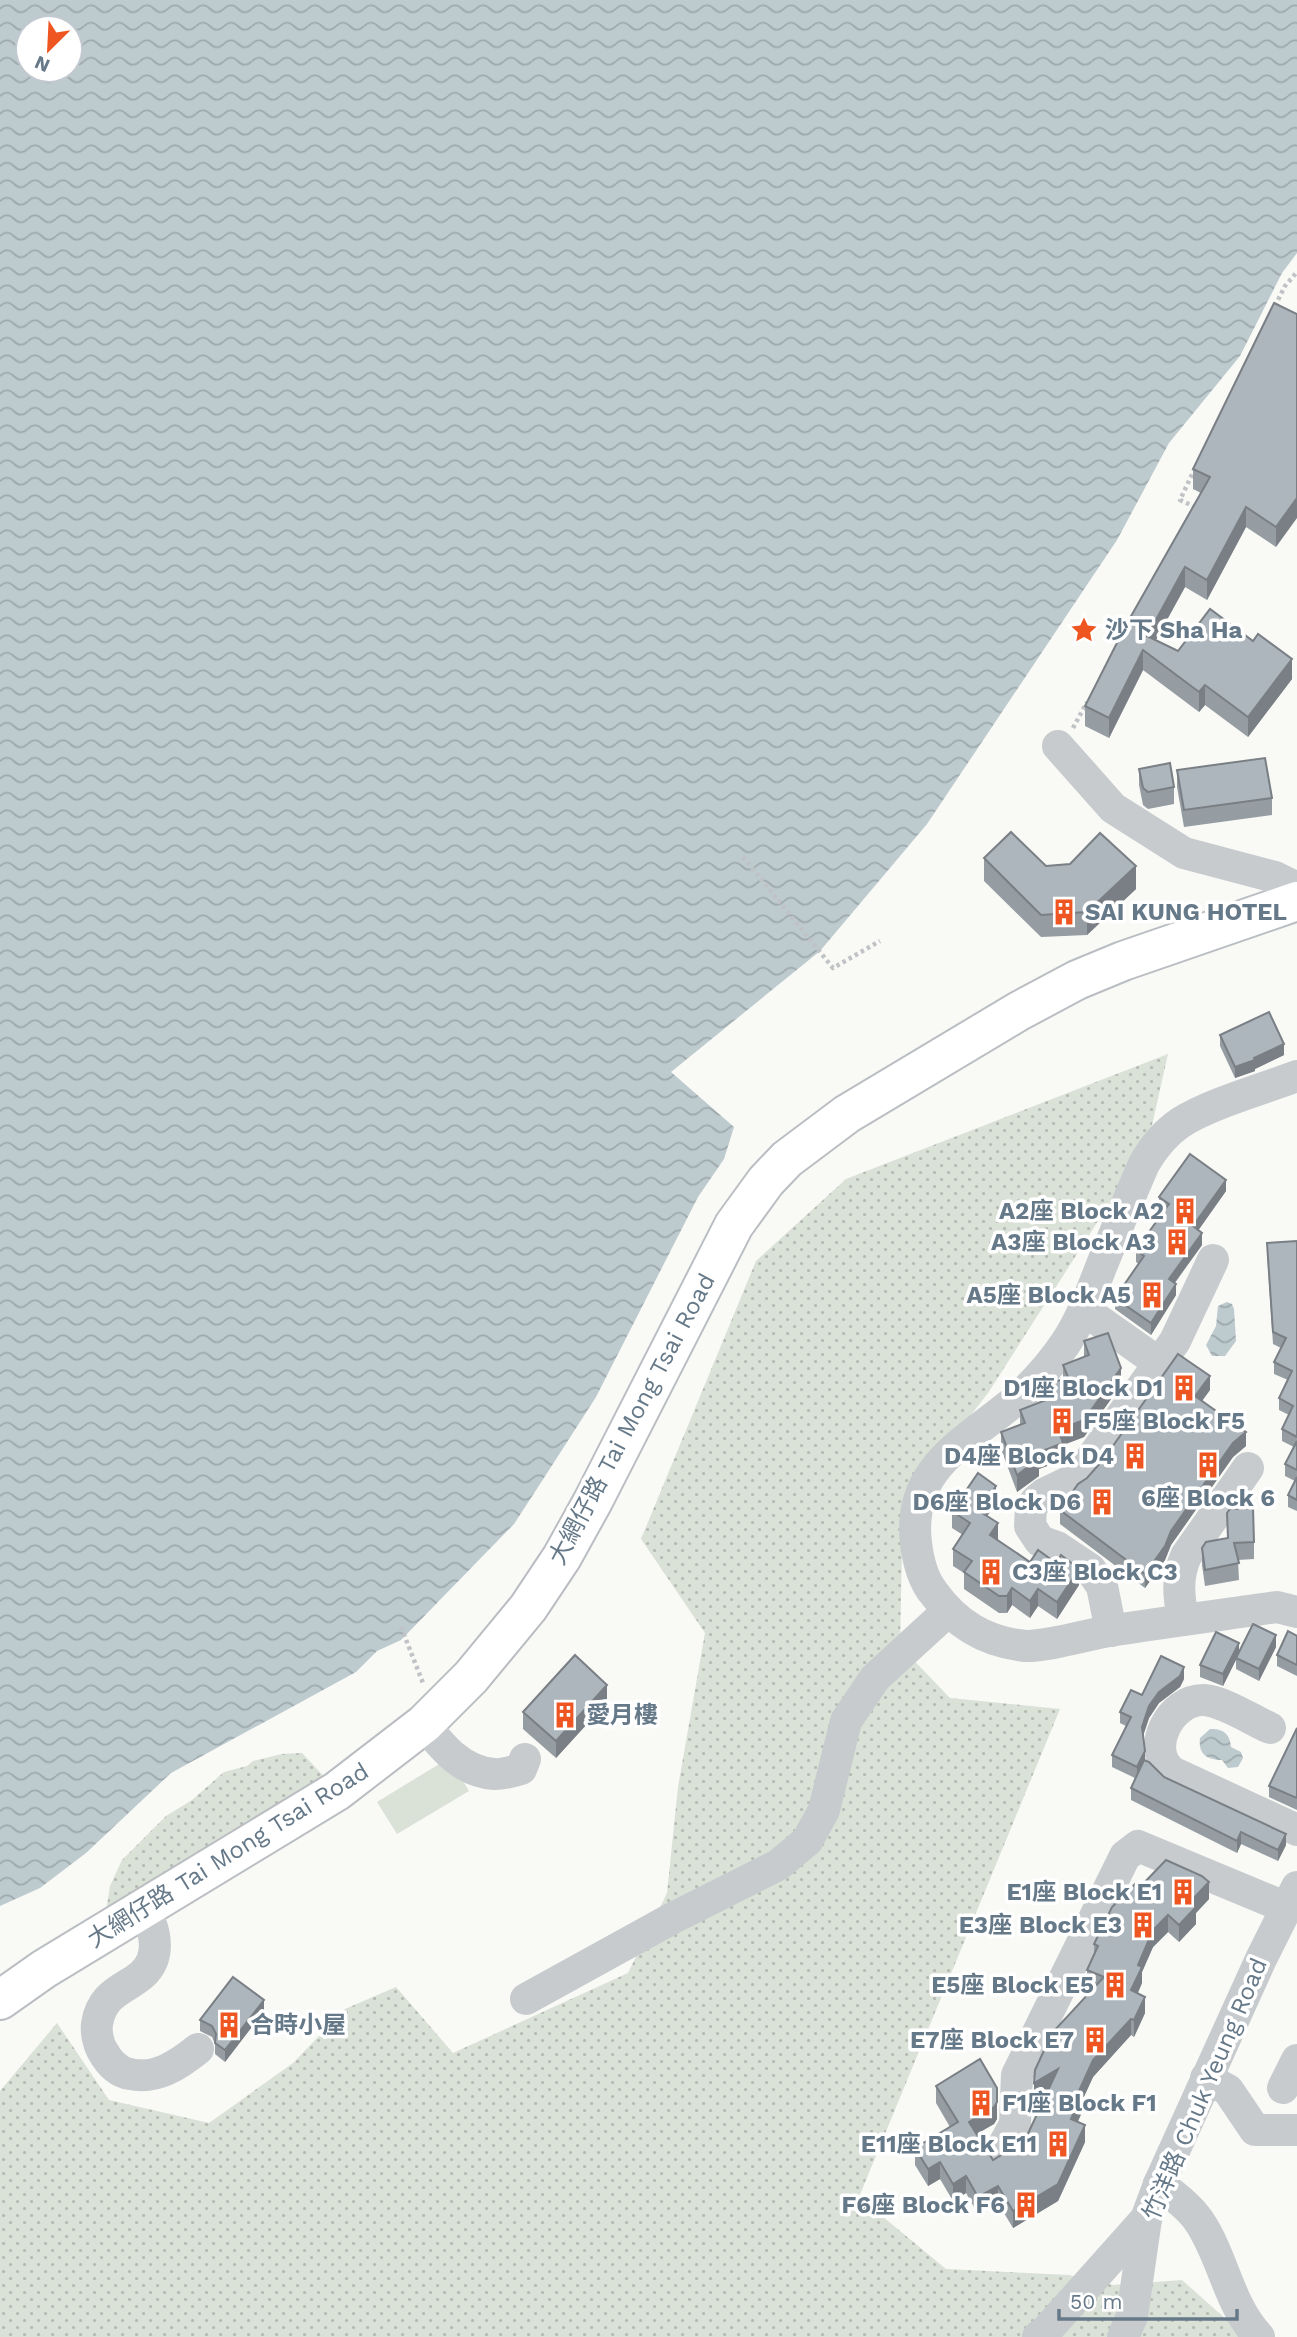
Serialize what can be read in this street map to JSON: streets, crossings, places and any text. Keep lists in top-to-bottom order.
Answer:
{
  "streets": {
    "main road": ["大網仔路 Tai Mong Tsai Road"],
    "street": ["竹洋路 Chuk Yeung Road"]
  },
  "places": {
    "place": ["沙下 Sha Ha"],
    "building": [
      "SAI KUNG HOTEL",
      "A2座 Block A2",
      "A3座 Block A3",
      "A5座 Block A5",
      "D1座 Block D1",
      "F5座 Block F5",
      "D4座 Block D4",
      "6座 Block 6",
      "D6座 Block D6",
      "C3座 Block C3",
      "愛月樓",
      "E1座 Block E1",
      "E3座 Block E3",
      "E5座 Block E5",
      "合時小屋",
      "E7座 Block E7",
      "F1座 Block F1",
      "E11座 Block E11",
      "F6座 Block F6"
    ]
  },
  "scale_bar": "50 m",
  "north": "bottom left"
}
